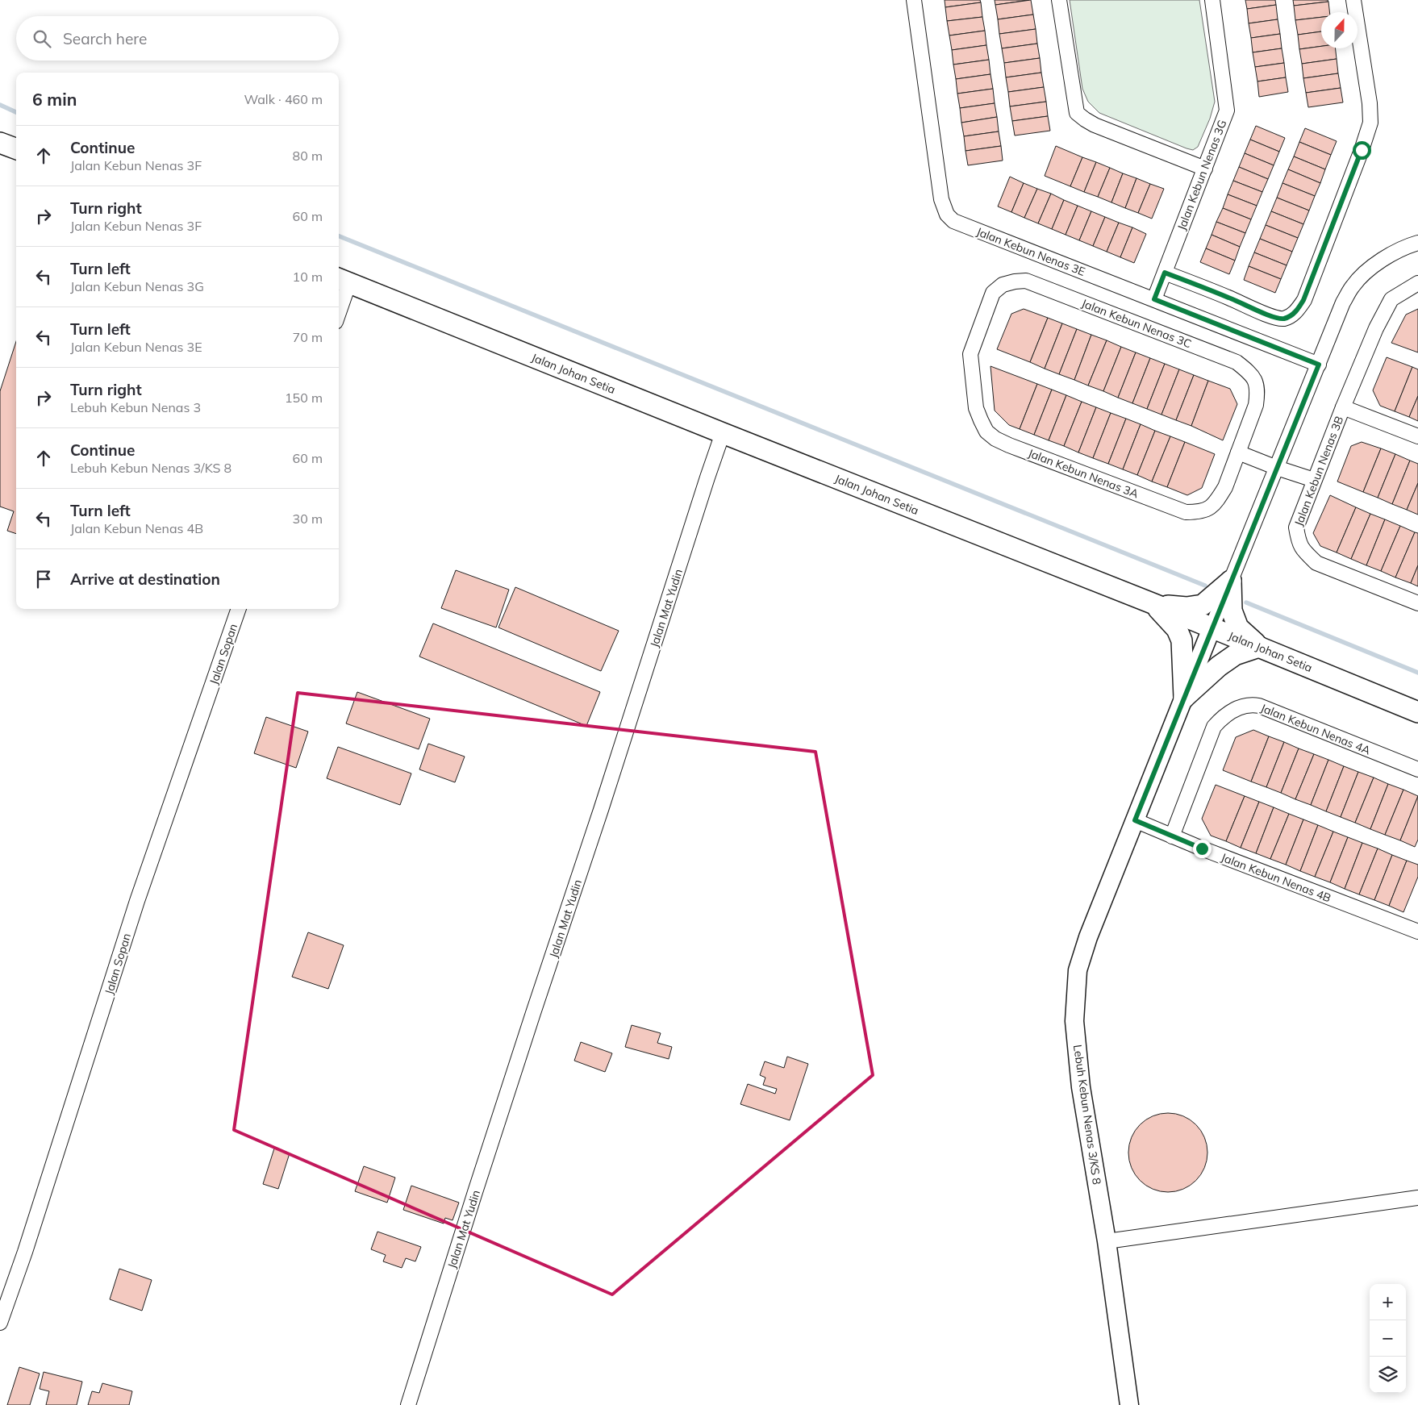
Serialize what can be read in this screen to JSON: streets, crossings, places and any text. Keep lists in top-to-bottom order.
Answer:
{
  "streets": {
    "main road": ["Jalan Johan Setia"],
    "street": [
      "Jalan Kebun Nenas 3G",
      "Jalan Kebun Nenas 3E",
      "Jalan Kebun Nenas 3C",
      "Jalan Kebun Nenas 3B",
      "Jalan Kebun Nenas 3A",
      "Jalan Mat Yudin",
      "Jalan Sopan",
      "Jalan Kebun Nenas 4A",
      "Jalan Kebun Nenas 4B",
      "Lebuh Kebun Nenas 3/KS 8"
    ]
  },
  "crossings": [
    ["Jalan Kebun Nenas 3G", "Jalan Kebun Nenas 3E"],
    ["Jalan Kebun Nenas 3C", "Jalan Kebun Nenas 3A"],
    ["Jalan Johan Setia", "Jalan Mat Yudin"],
    ["Jalan Johan Setia", "Lebuh Kebun Nenas 3/KS 8"],
    ["Jalan Kebun Nenas 4A", "Jalan Kebun Nenas 4B"],
    ["Jalan Kebun Nenas 4B", "Lebuh Kebun Nenas 3/KS 8"]
  ],
  "north": "top",
  "page": {
    "search": "Search here",
    "heading": ["6 min", "Walk · 460 m"],
    "list": [
      ["Continue", "Jalan Kebun Nenas 3F", "80 m"],
      ["Turn right", "Jalan Kebun Nenas 3F", "60 m"],
      ["Turn left", "Jalan Kebun Nenas 3G", "10 m"],
      ["Turn left", "Jalan Kebun Nenas 3E", "70 m"],
      ["Turn right", "Lebuh Kebun Nenas 3", "150 m"],
      ["Continue", "Lebuh Kebun Nenas 3/KS 8", "60 m"],
      ["Turn left", "Jalan Kebun Nenas 4B", "30 m"],
      "Arrive at destination"
    ],
    "map_buttons": ["+", "−"]
  }
}
